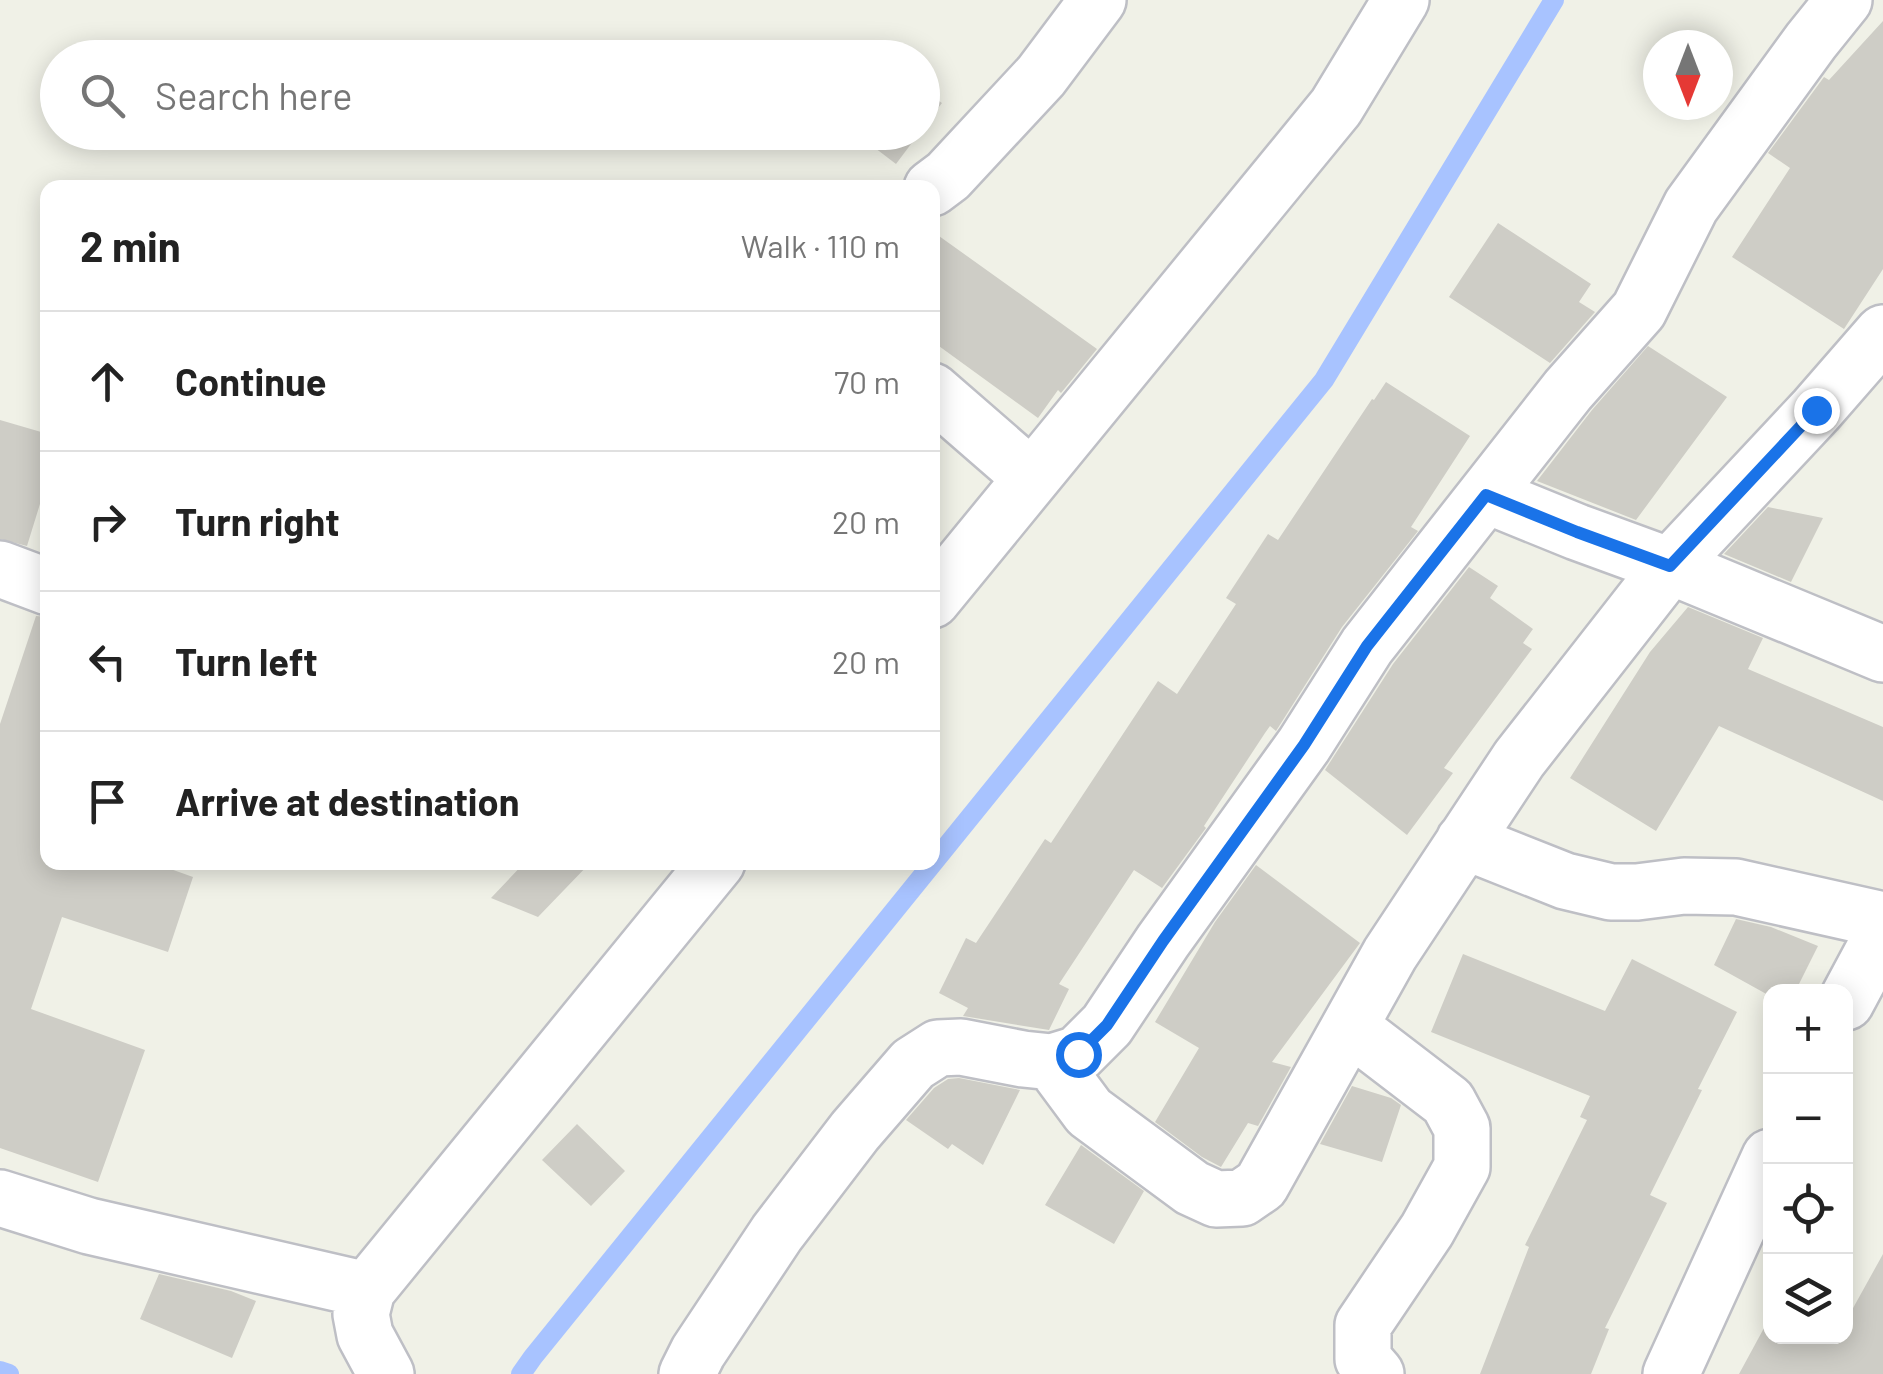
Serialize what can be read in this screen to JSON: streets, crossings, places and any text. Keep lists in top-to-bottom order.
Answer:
{
  "north": "bottom",
  "page": {
    "search": "Search here",
    "heading": ["2 min", "Walk · 110 m"],
    "list": [
      ["Continue", "70 m"],
      ["Turn right", "20 m"],
      ["Turn left", "20 m"],
      "Arrive at destination"
    ],
    "map_buttons": ["+", "−"]
  }
}
